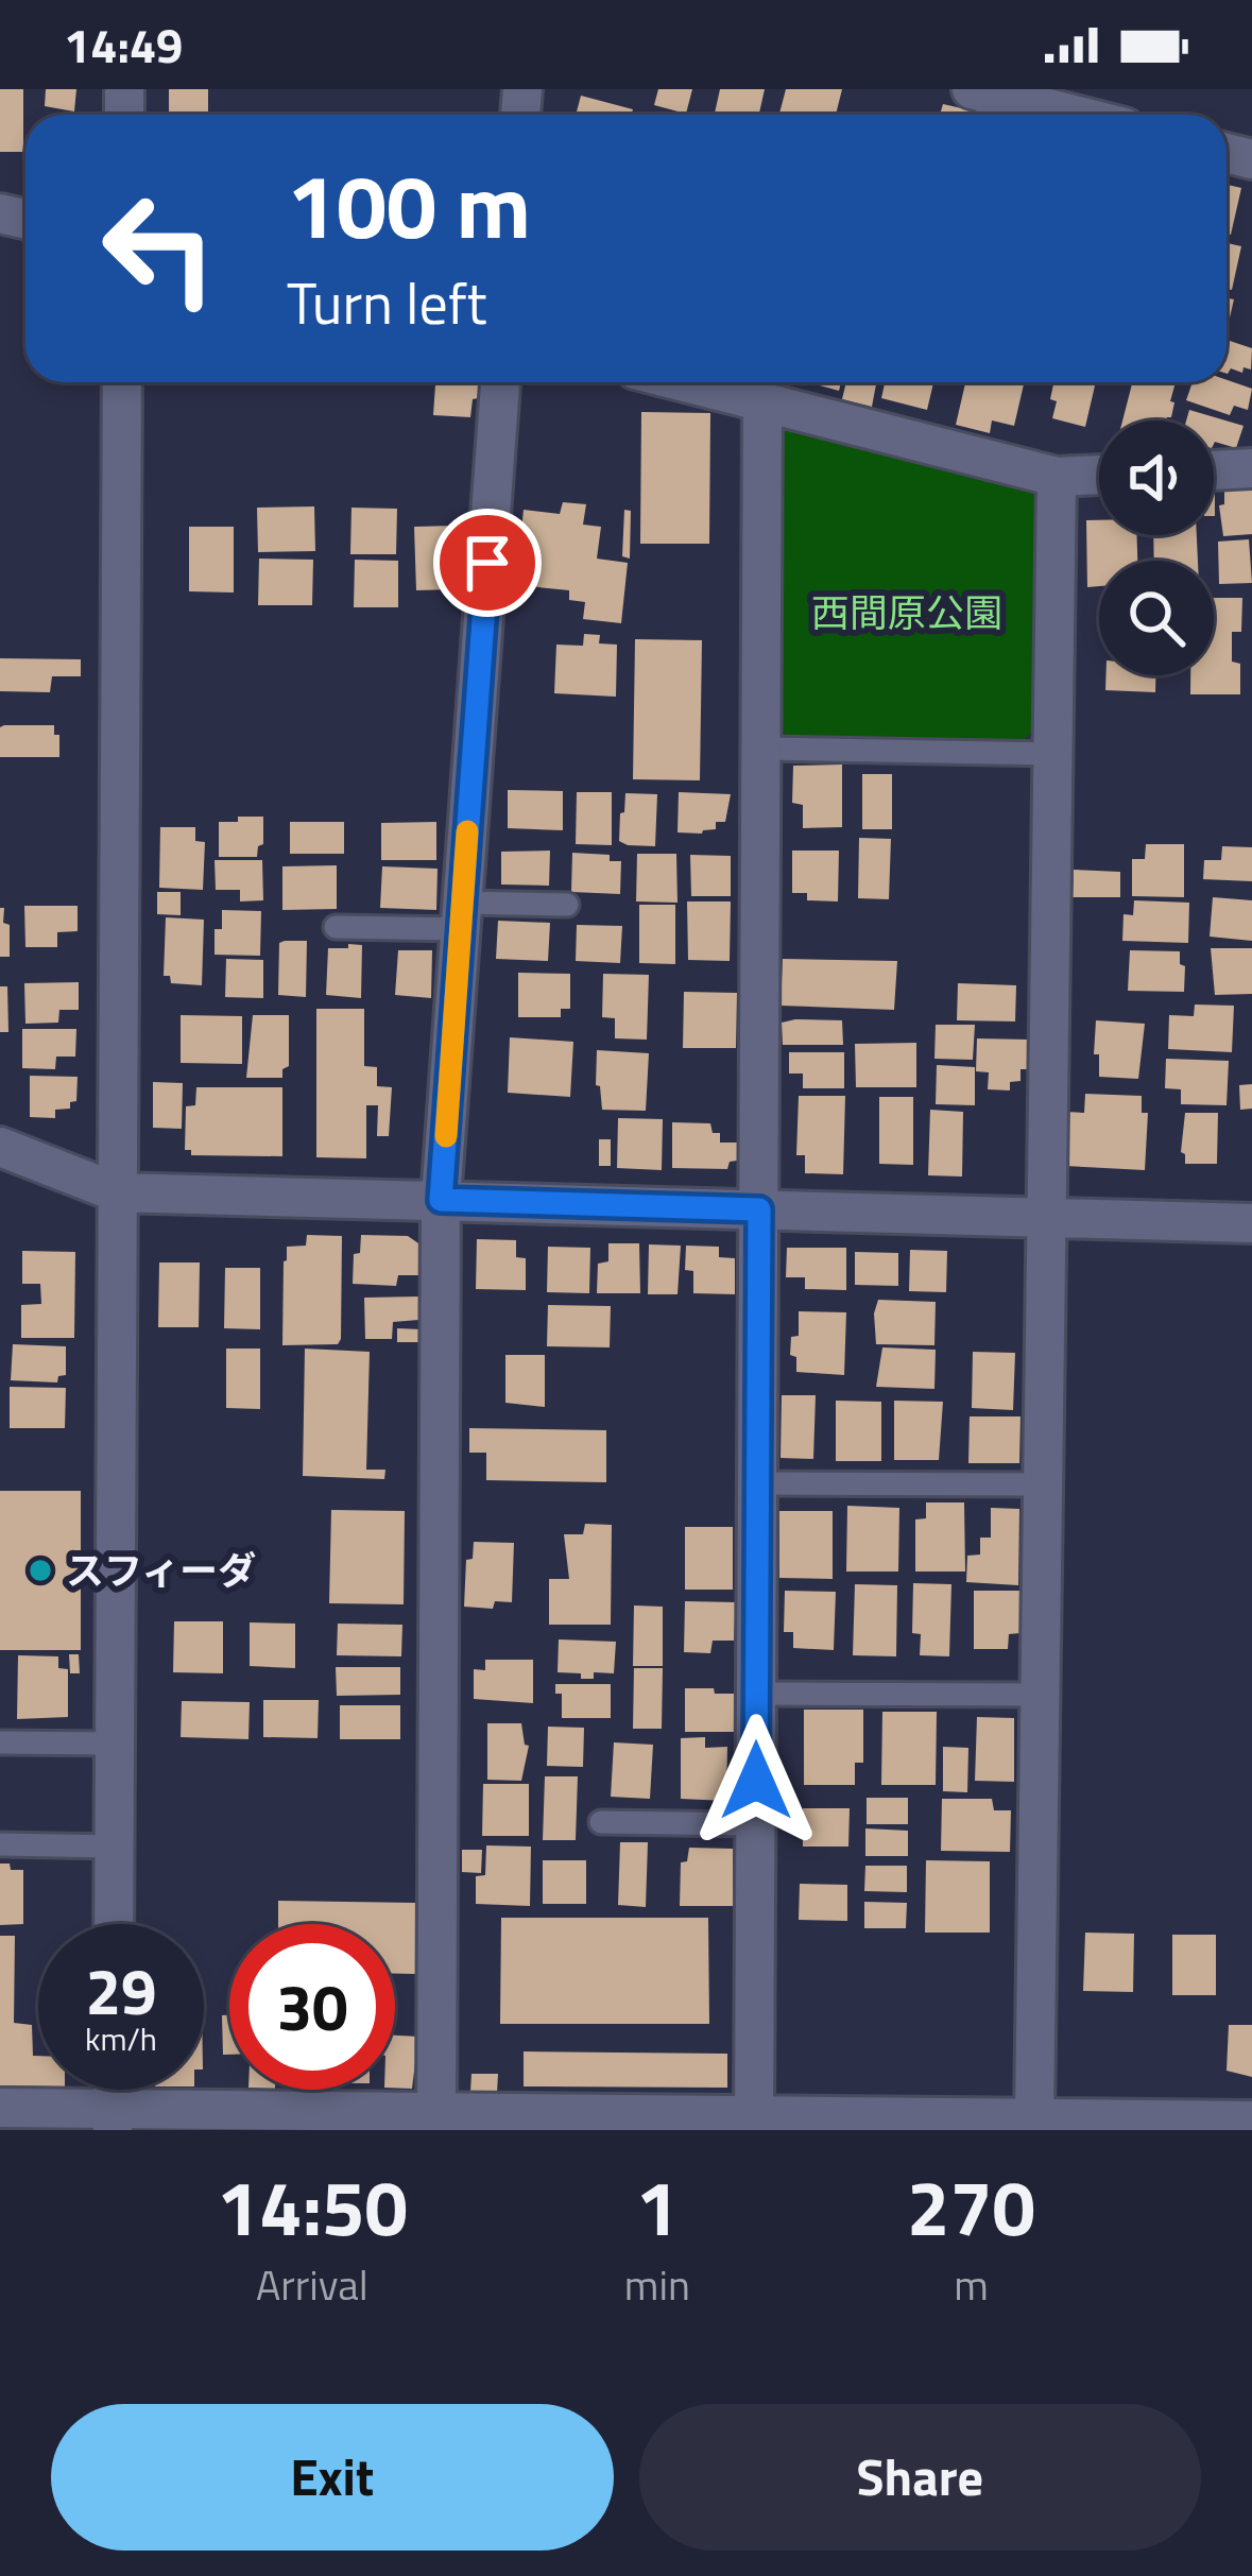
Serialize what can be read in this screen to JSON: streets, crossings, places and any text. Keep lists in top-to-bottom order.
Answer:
{
  "parks": ["西間原公園"],
  "places": ["スフィーダ"],
  "page": {
    "status": "14:49",
    "turn": ["100 m", "Turn left"],
    "speed": "29 km/h",
    "limit": "30",
    "eta": [
      "14:50",
      "Arrival",
      "1",
      "min",
      "270",
      "m"
    ],
    "buttons": ["Exit", "Share"]
  }
}
